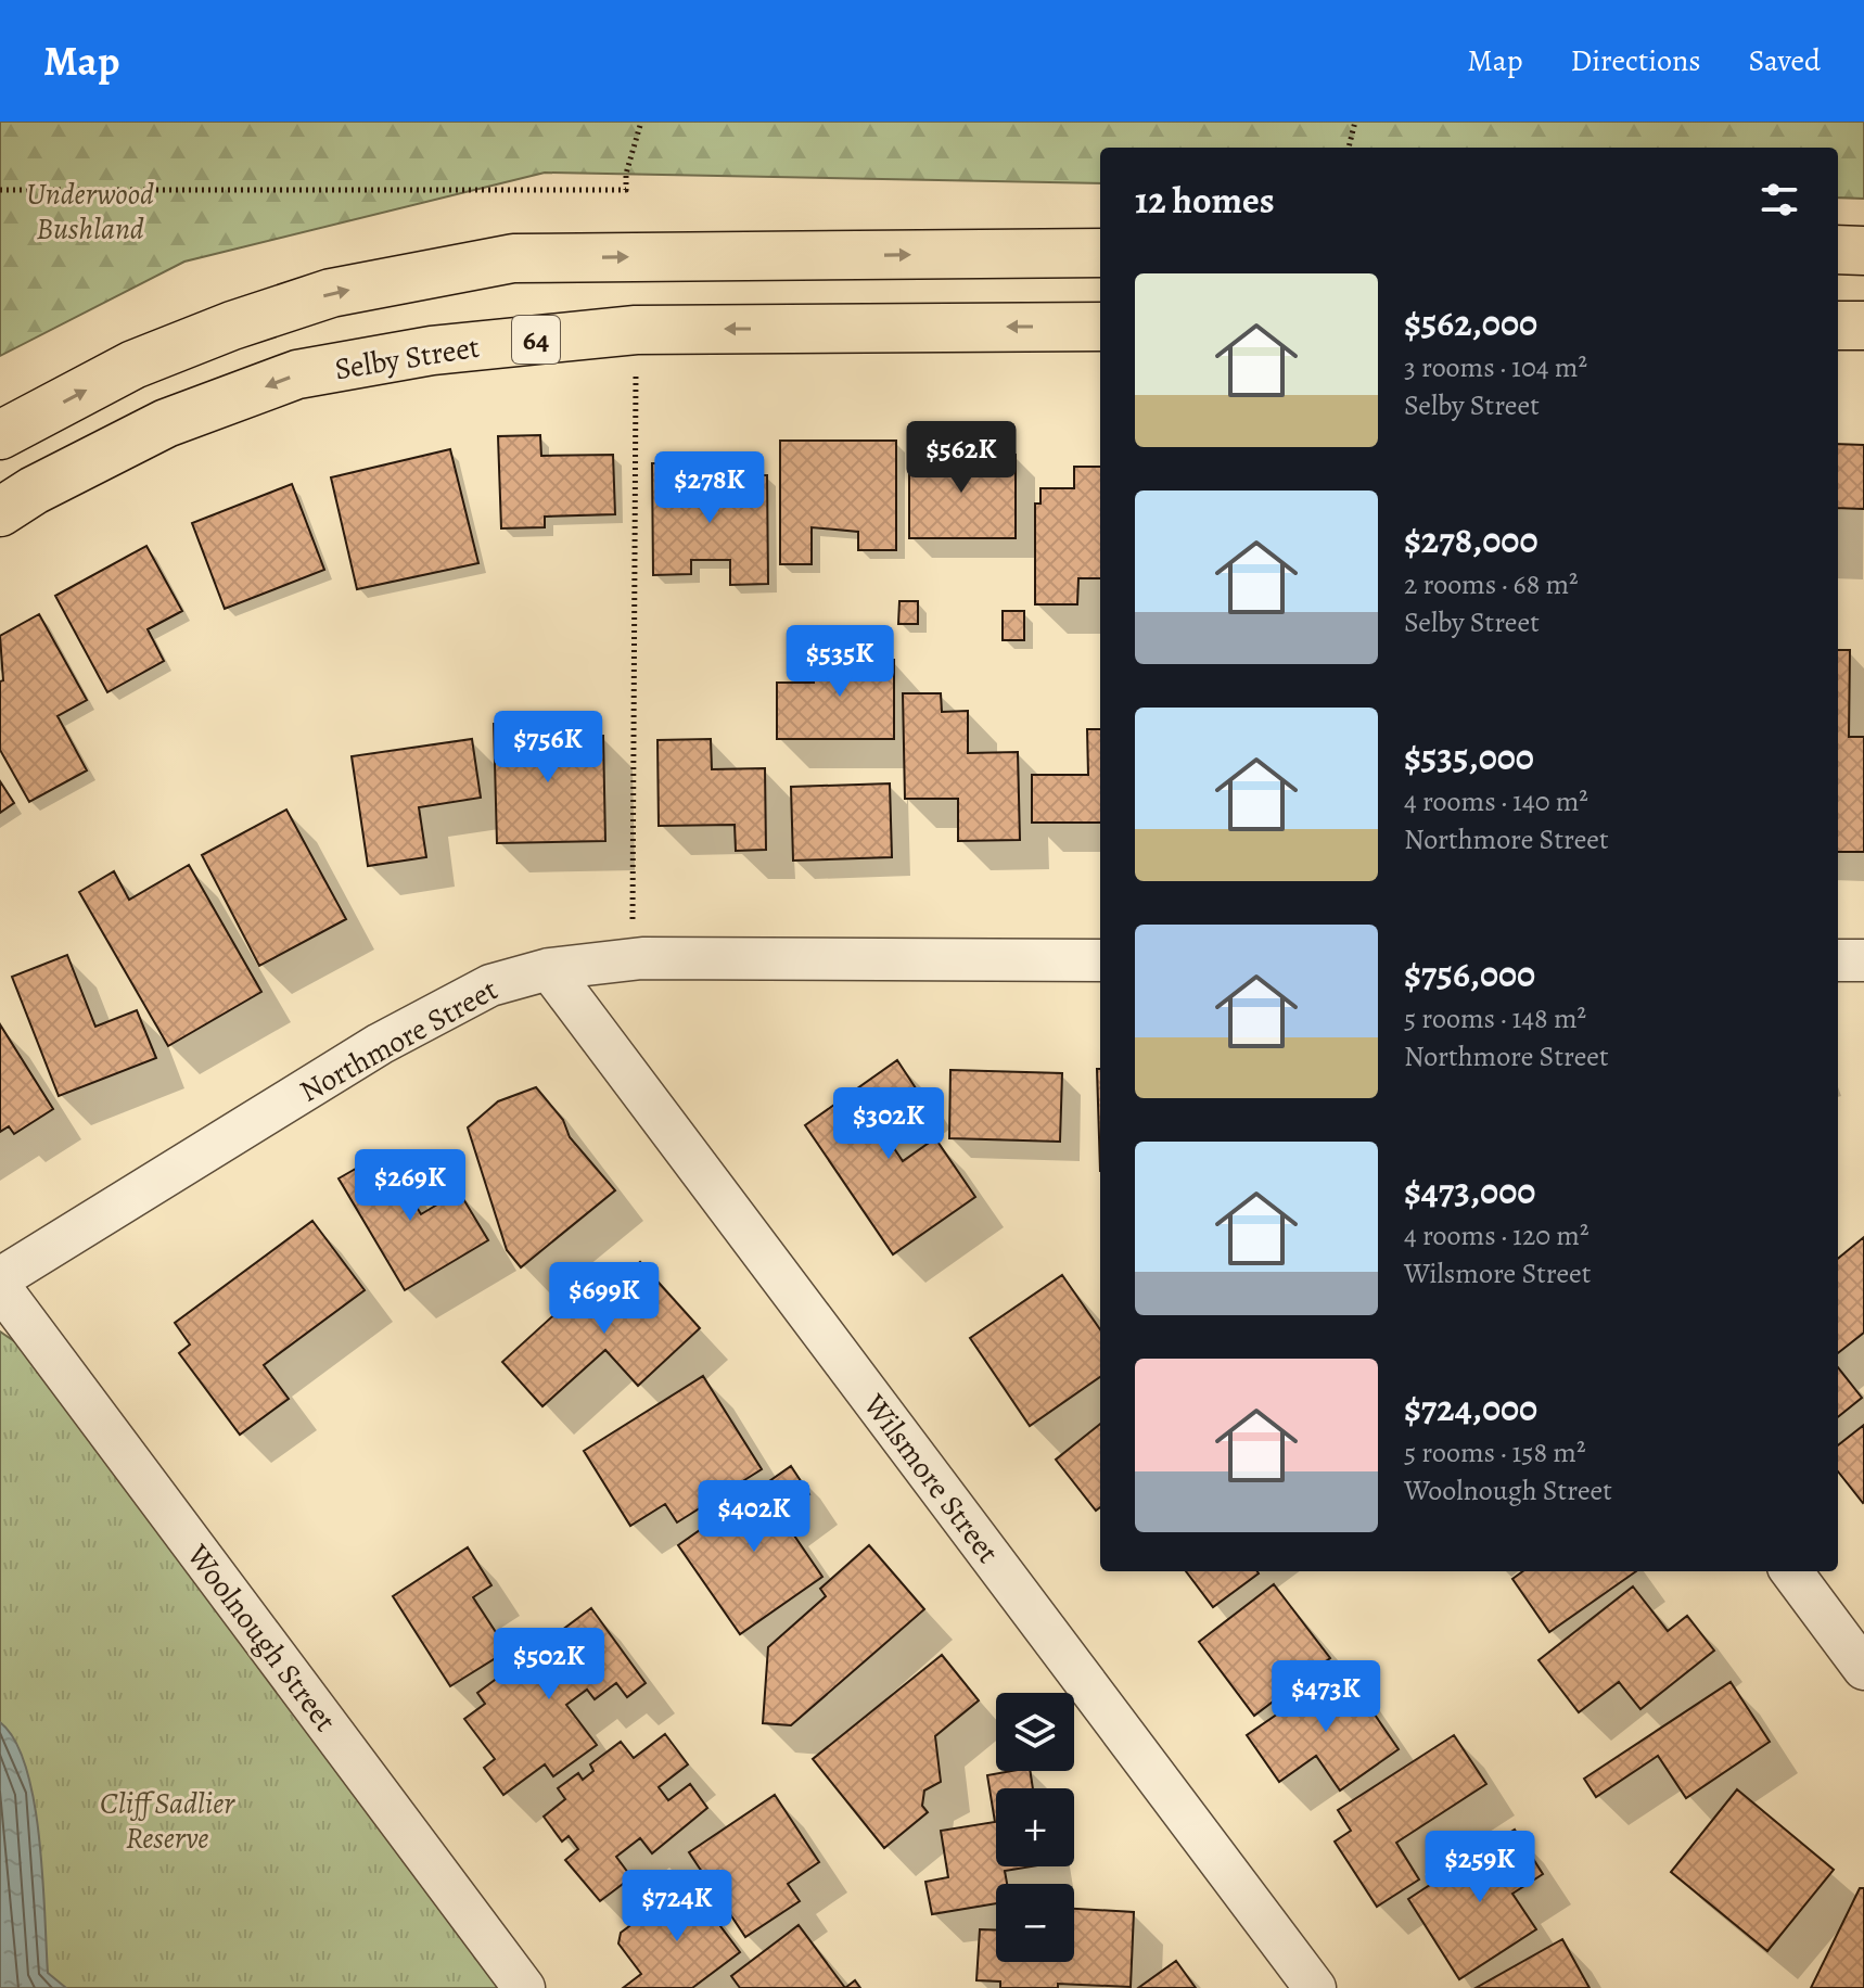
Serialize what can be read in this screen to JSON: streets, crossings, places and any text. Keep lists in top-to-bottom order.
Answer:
{
  "streets": {
    "main road": ["64", "Selby Street"],
    "street": ["Northmore Street", "Wilsmore Street", "Woolnough Street"]
  },
  "crossings": [
    ["Northmore Street", "Wilsmore Street"]
  ],
  "parks": ["Underwood Bushland", "Cliff Sadlier Reserve"],
  "page": {
    "header": "Map",
    "nav": ["Map", "Directions", "Saved"],
    "heading": "12 homes",
    "list": [
      {
        "name": "$562,000",
        "note": "3 rooms · 104 m² · Selby Street"
      },
      {
        "name": "$278,000",
        "note": "2 rooms · 68 m² · Selby Street"
      },
      {
        "name": "$535,000",
        "note": "4 rooms · 140 m² · Northmore Street"
      },
      {
        "name": "$756,000",
        "note": "5 rooms · 148 m² · Northmore Street"
      },
      {
        "name": "$473,000",
        "note": "4 rooms · 120 m² · Wilsmore Street"
      },
      {
        "name": "$724,000",
        "note": "5 rooms · 158 m² · Woolnough Street"
      }
    ],
    "price": [
      "$562K",
      "$278K",
      "$535K",
      "$756K",
      "$302K",
      "$269K",
      "$699K",
      "$402K",
      "$502K",
      "$473K",
      "$259K",
      "$724K"
    ],
    "map_buttons": ["+", "−"]
  }
}
